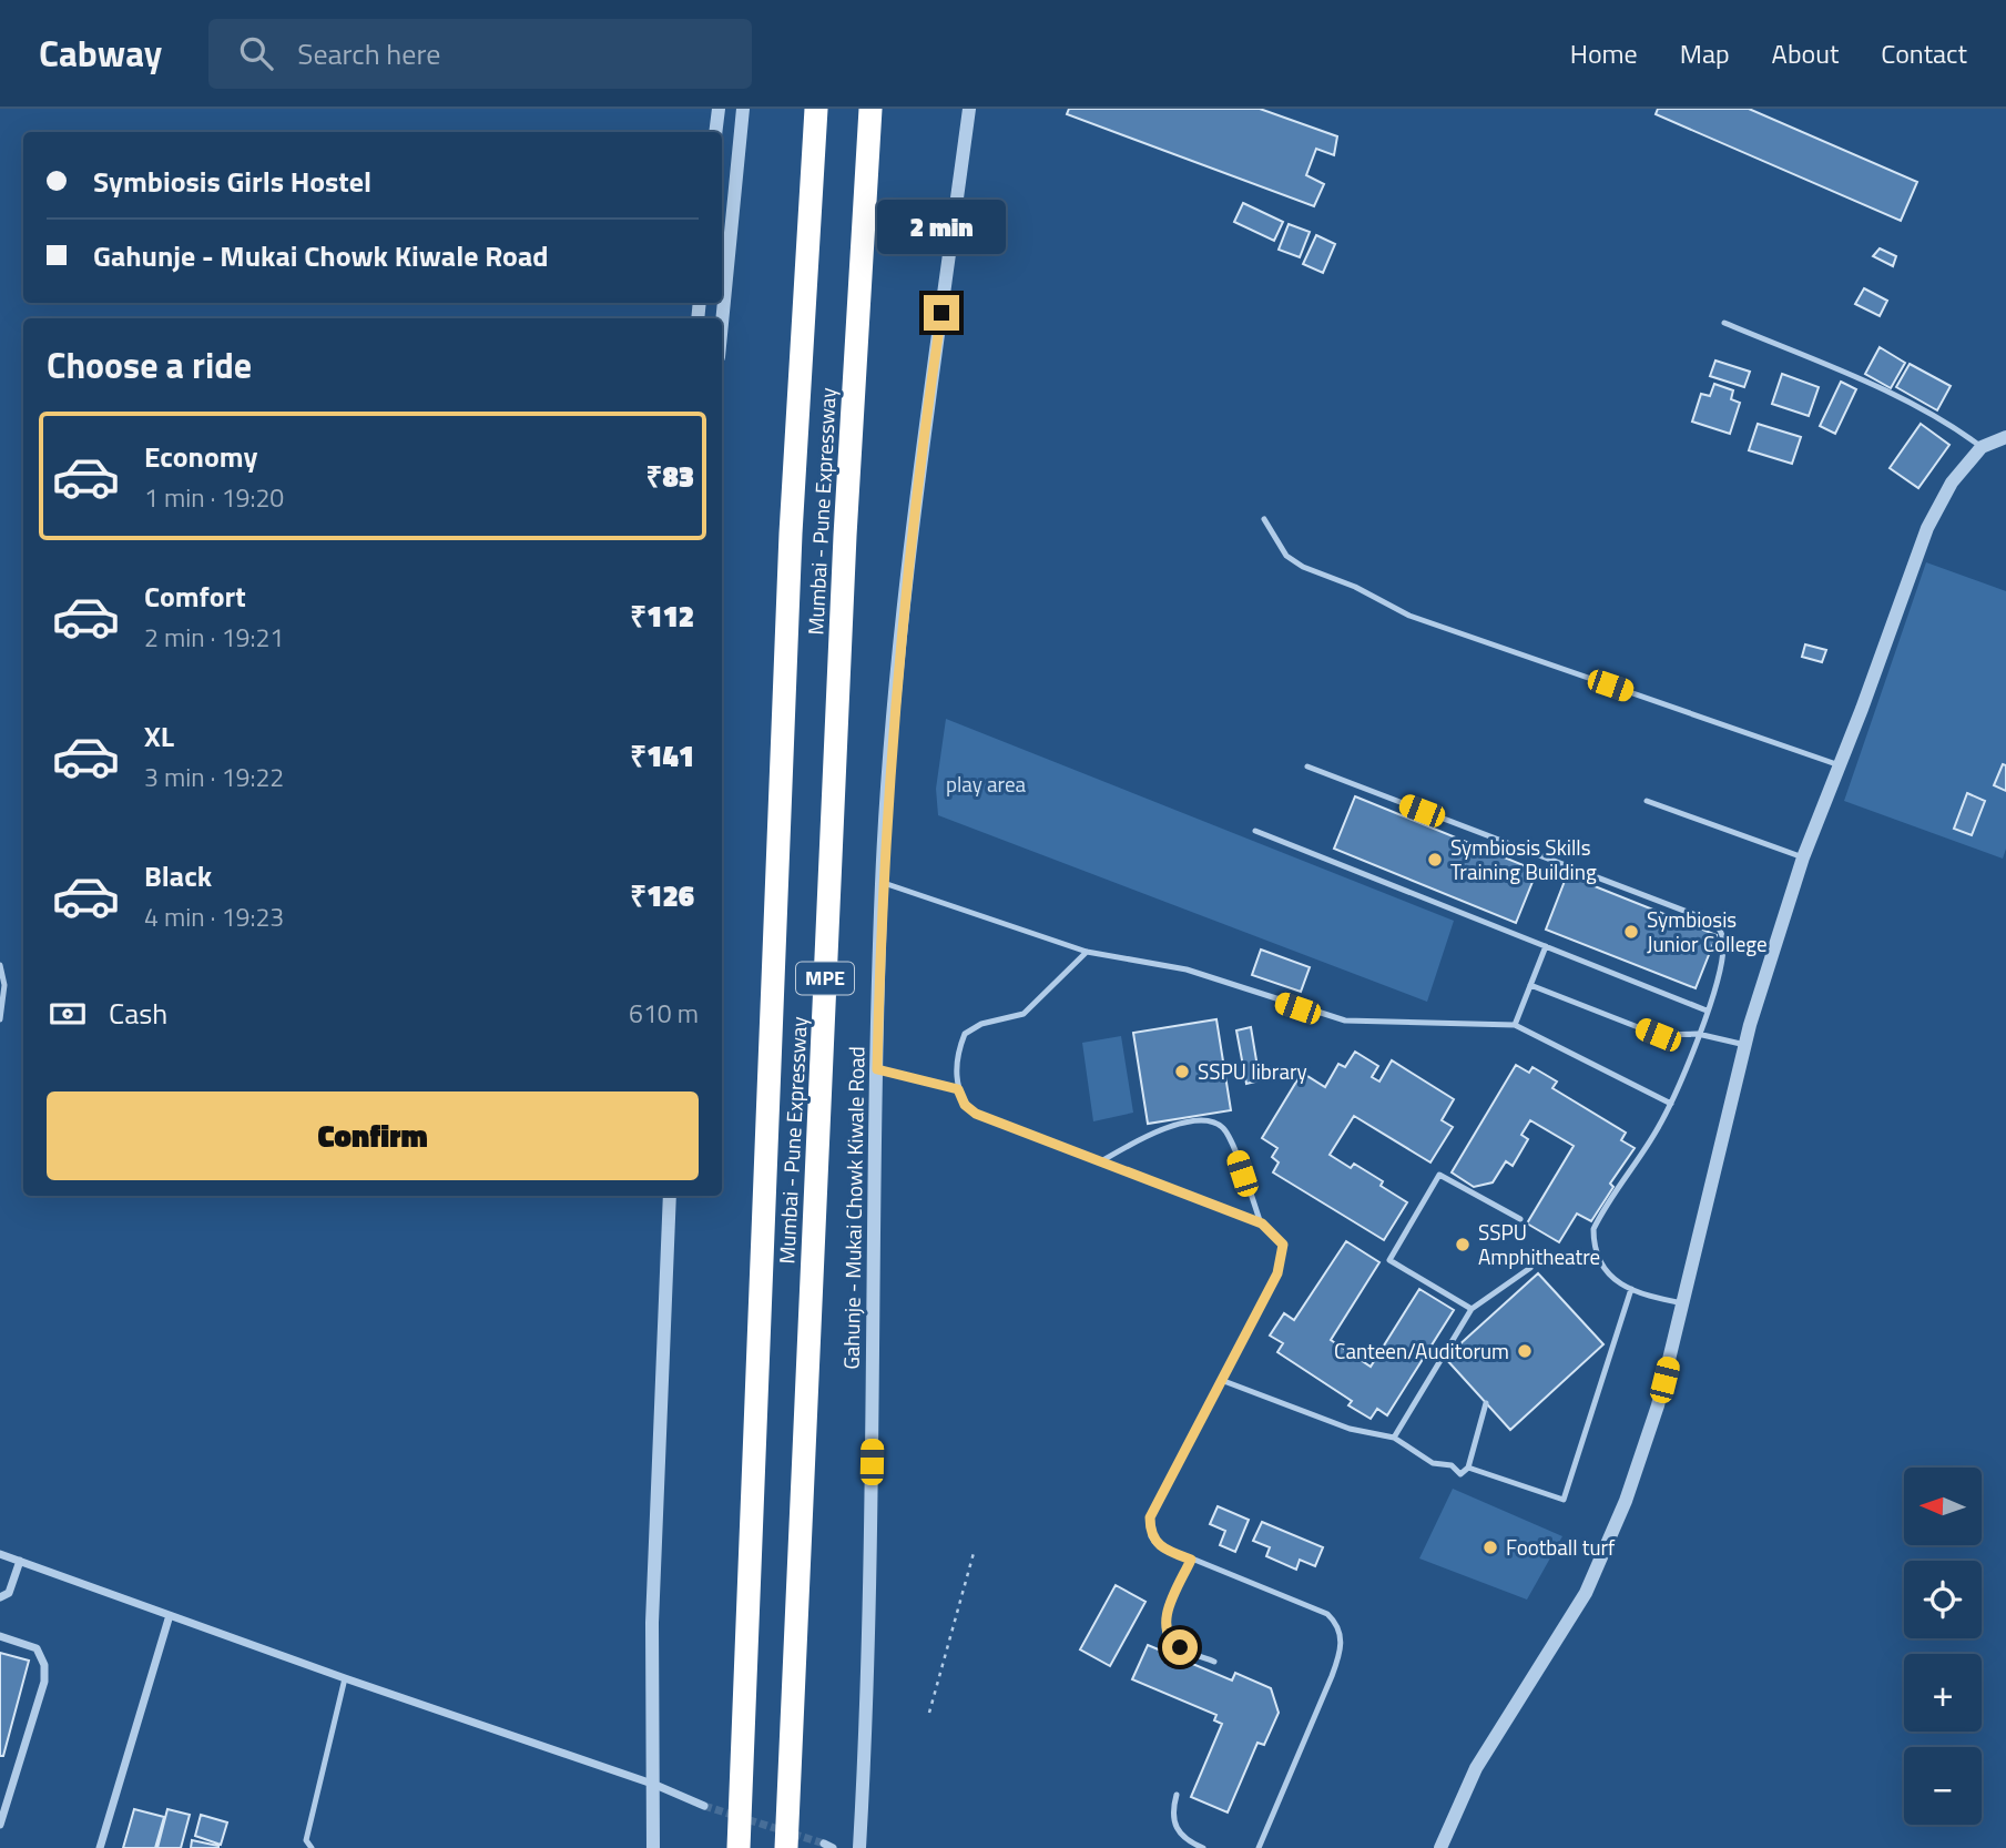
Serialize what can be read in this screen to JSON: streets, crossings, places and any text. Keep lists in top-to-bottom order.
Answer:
{
  "streets": {
    "highway": ["Mumbai - Pune Expressway", "MPE"],
    "street": ["Gahunje - Mukai Chowk Kiwale Road"]
  },
  "parks": ["play area"],
  "places": [
    "Symbiosis Skills Training Building",
    "Symbiosis Junior College",
    "SSPU library",
    "SSPU Amphitheatre",
    "Canteen/Auditorum",
    "Football turf"
  ],
  "north": "left",
  "page": {
    "header": "Cabway",
    "search": "Search here",
    "nav": [
      "Home",
      "Map",
      "About",
      "Contact"
    ],
    "banner": ["Symbiosis Girls Hostel", "Gahunje - Mukai Chowk Kiwale Road"],
    "bubble": "2 min",
    "heading": "Choose a ride",
    "list": [
      {
        "name": "Economy",
        "note": "1 min · 19:20",
        "value": "₹83"
      },
      {
        "name": "Comfort",
        "note": "2 min · 19:21",
        "value": "₹112"
      },
      {
        "name": "XL",
        "note": "3 min · 19:22",
        "value": "₹141"
      },
      {
        "name": "Black",
        "note": "4 min · 19:23",
        "value": "₹126"
      }
    ],
    "pay": ["Cash", "610 m"],
    "buttons": "Confirm",
    "map_buttons": ["+", "−"]
  }
}
